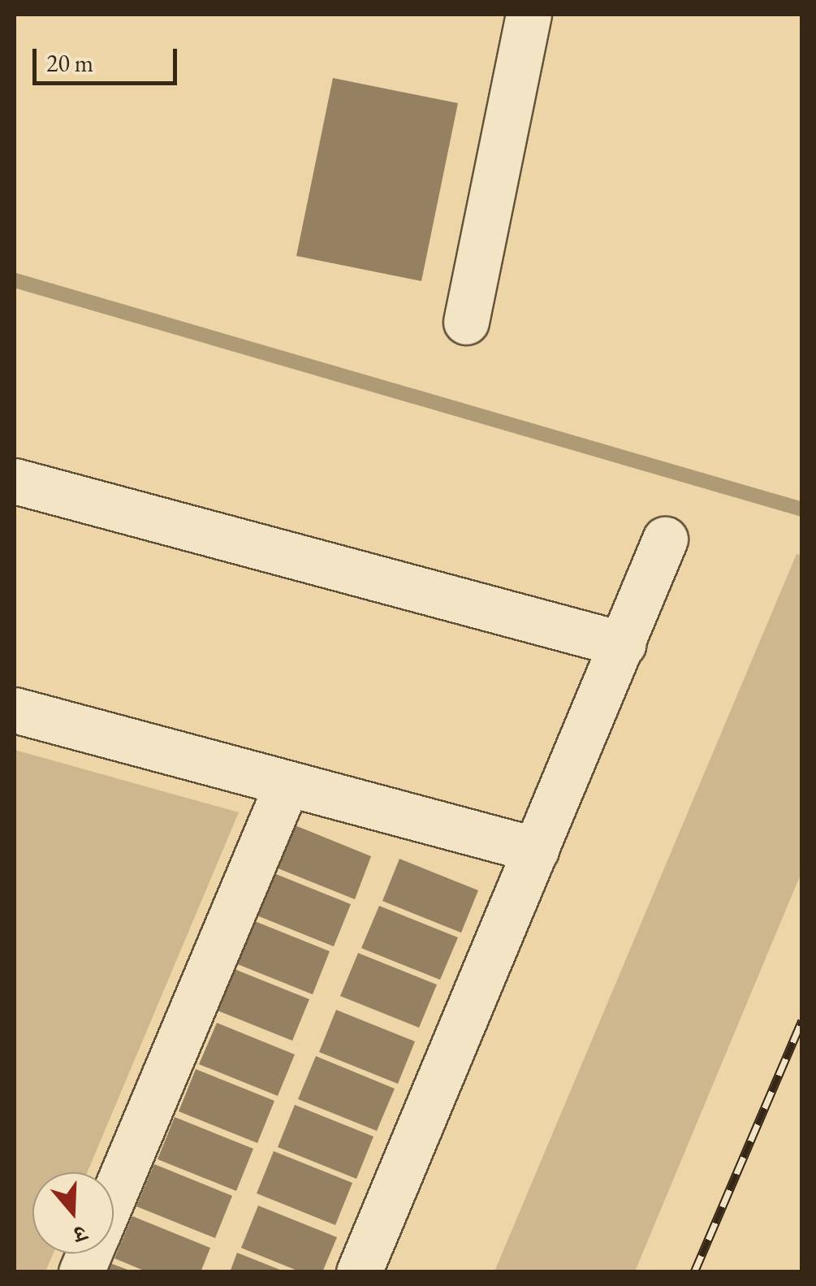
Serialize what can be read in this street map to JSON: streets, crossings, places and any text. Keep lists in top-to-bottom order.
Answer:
{
  "scale_bar": "20 m",
  "north": "bottom"
}
